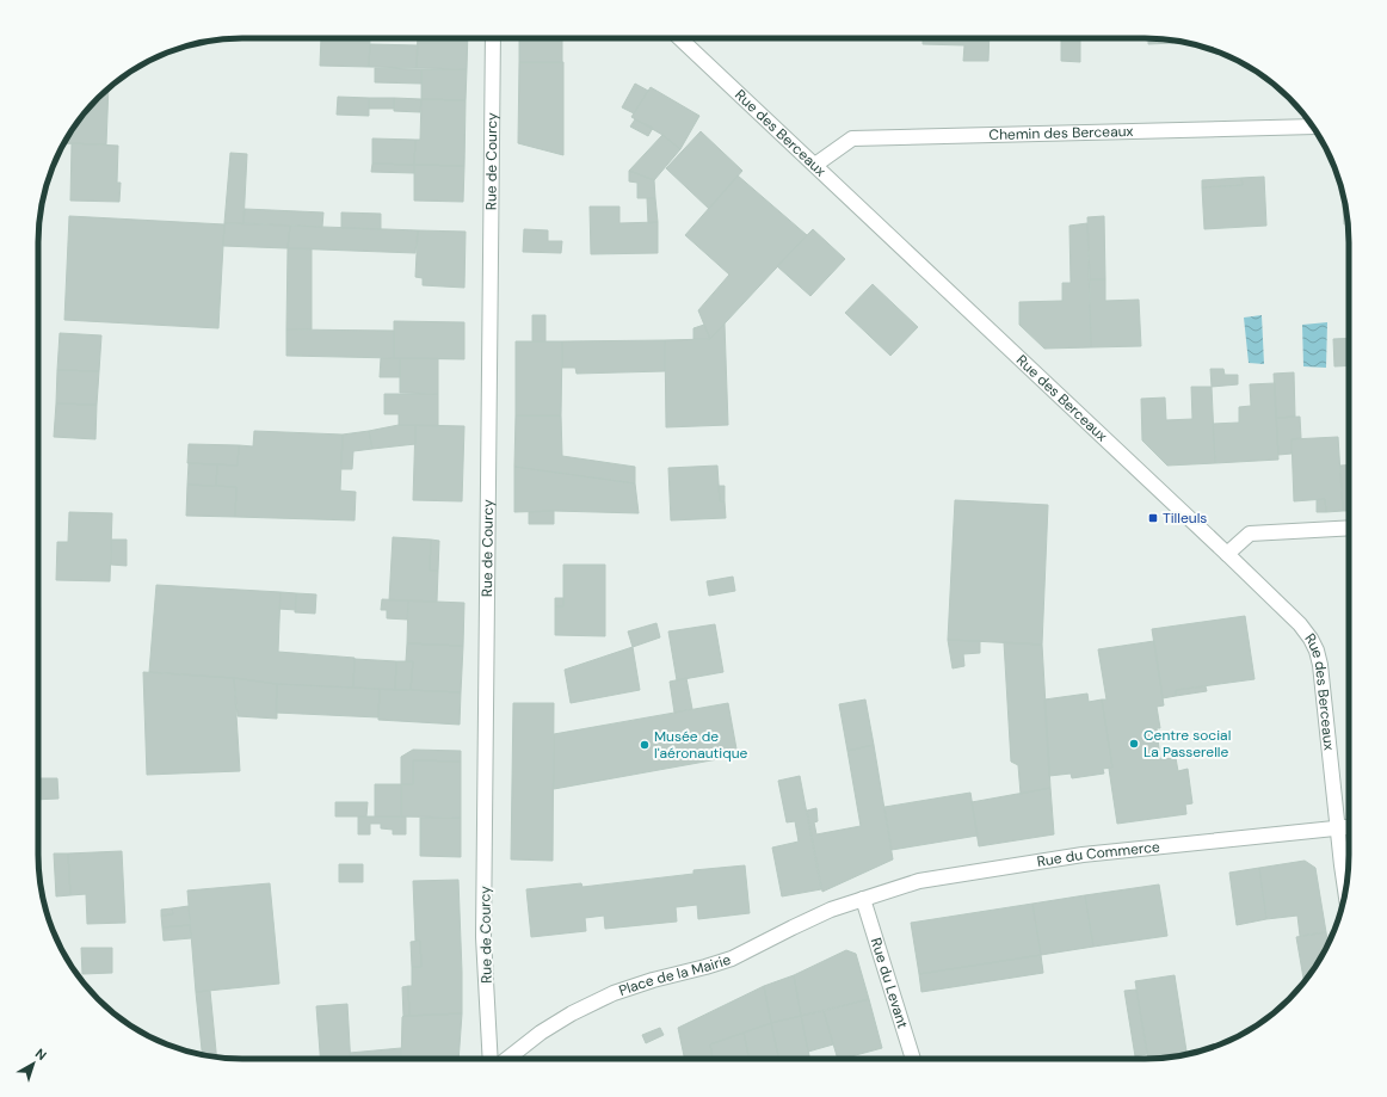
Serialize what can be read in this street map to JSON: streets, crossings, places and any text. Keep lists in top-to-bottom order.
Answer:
{
  "streets": {
    "street": [
      "Rue des Berceaux",
      "Chemin des Berceaux",
      "Rue de Courcy",
      "Rue du Commerce",
      "Place de la Mairie",
      "Rue du Levant"
    ]
  },
  "crossings": [
    ["Rue des Berceaux", "Chemin des Berceaux"],
    ["Rue des Berceaux", "Rue du Commerce"],
    ["Rue du Commerce", "Place de la Mairie"],
    ["Rue du Commerce", "Rue du Levant"],
    ["Place de la Mairie", "Rue du Levant"]
  ],
  "places": {
    "transit": ["Tilleuls"],
    "other": ["Centre social La Passerelle", "Musée de l'aéronautique"]
  },
  "north": "top right"
}
